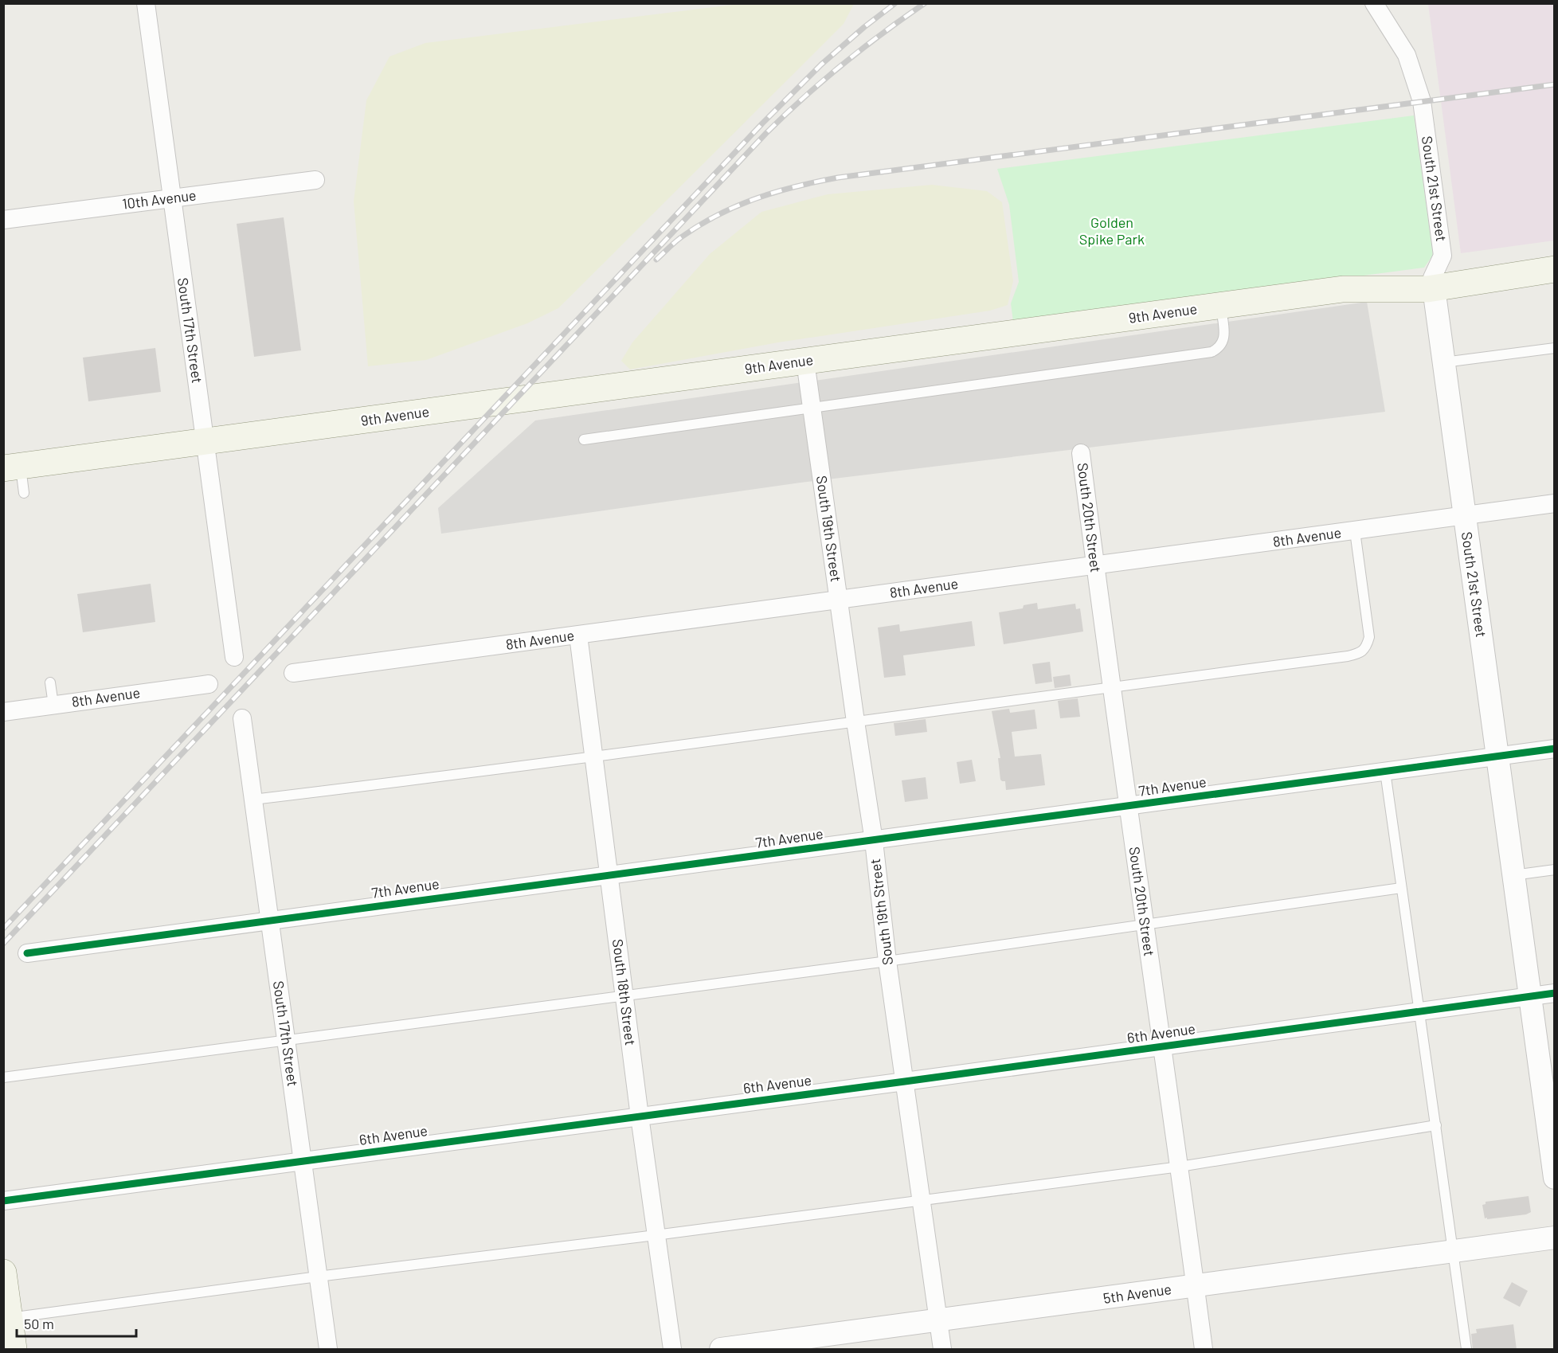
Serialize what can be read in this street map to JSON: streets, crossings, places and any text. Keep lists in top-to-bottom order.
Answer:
{
  "streets": {
    "main road": ["9th Avenue"],
    "street": [
      "South 21st Street",
      "10th Avenue",
      "South 17th Street",
      "South 20th Street",
      "South 19th Street",
      "8th Avenue",
      "7th Avenue",
      "South 18th Street",
      "6th Avenue",
      "5th Avenue"
    ]
  },
  "crossings": [
    ["South 21st Street", "9th Avenue"],
    ["South 21st Street", "8th Avenue"],
    ["South 21st Street", "7th Avenue"],
    ["South 21st Street", "6th Avenue"],
    ["10th Avenue", "South 17th Street"],
    ["9th Avenue", "South 17th Street"],
    ["9th Avenue", "South 19th Street"],
    ["South 17th Street", "7th Avenue"],
    ["South 17th Street", "6th Avenue"],
    ["South 20th Street", "8th Avenue"],
    ["South 20th Street", "7th Avenue"],
    ["South 20th Street", "6th Avenue"],
    ["South 20th Street", "5th Avenue"],
    ["South 19th Street", "8th Avenue"],
    ["South 19th Street", "7th Avenue"],
    ["South 19th Street", "6th Avenue"],
    ["South 19th Street", "5th Avenue"],
    ["8th Avenue", "South 18th Street"],
    ["7th Avenue", "South 18th Street"],
    ["South 18th Street", "6th Avenue"]
  ],
  "parks": ["Golden Spike Park"],
  "scale_bar": "50 m"
}
